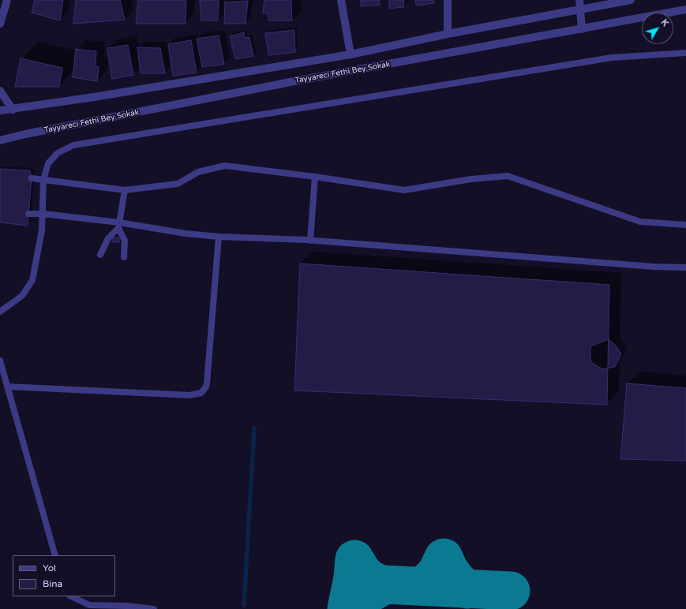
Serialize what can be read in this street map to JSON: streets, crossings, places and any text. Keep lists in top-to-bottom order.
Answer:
{
  "streets": {
    "street": ["Tayyareci Fethi Bey Sokak"]
  },
  "legend": ["Yol", "Bina"],
  "north": "top right"
}
